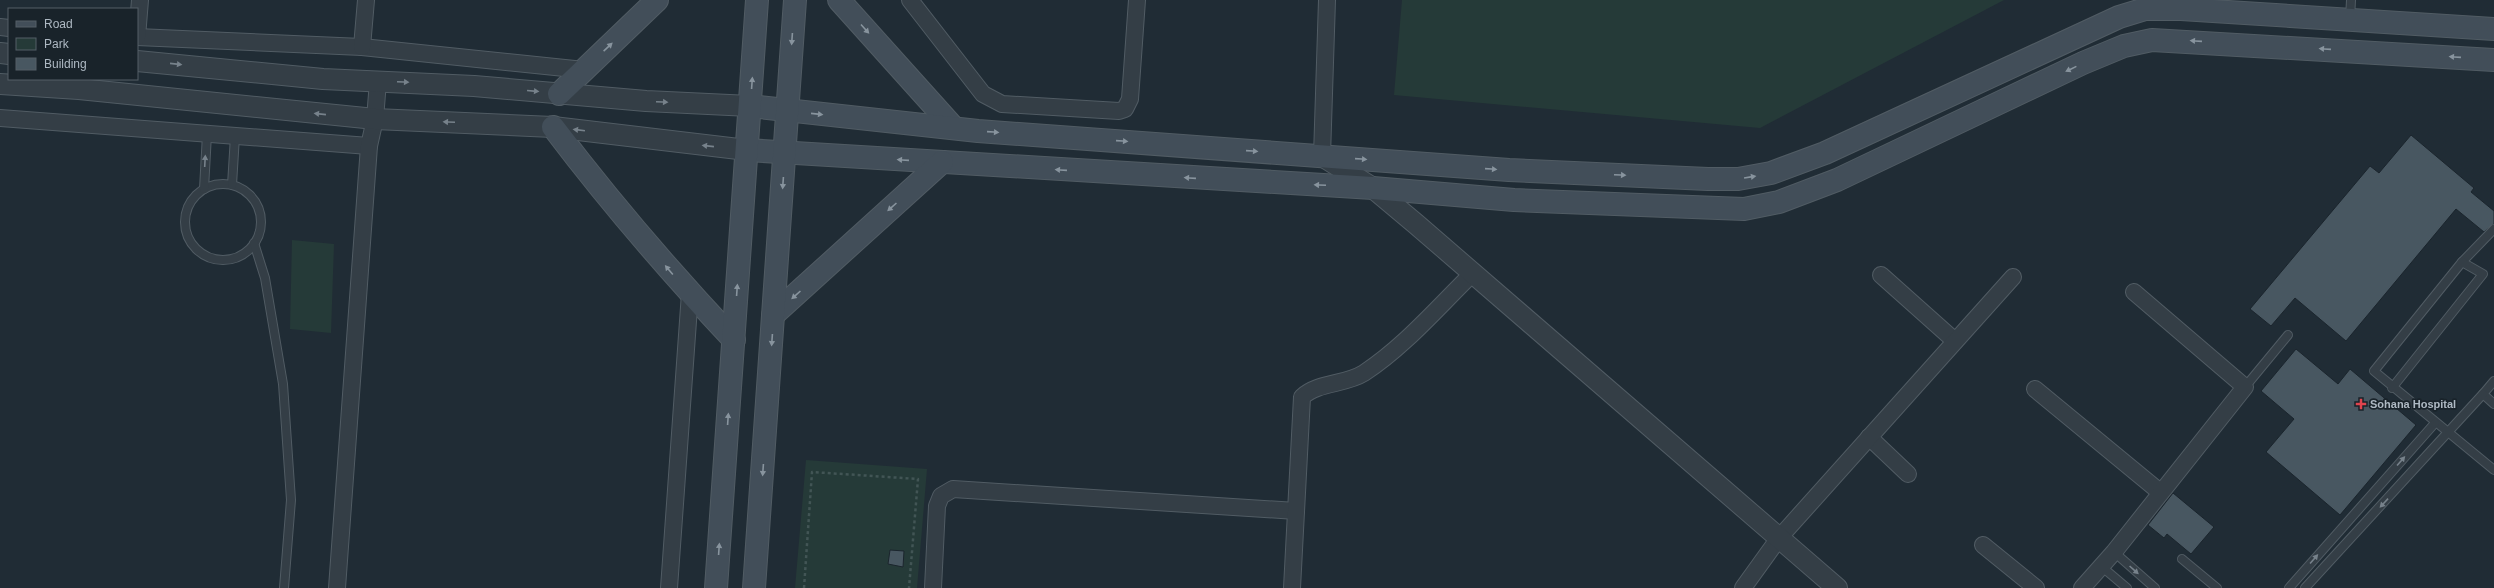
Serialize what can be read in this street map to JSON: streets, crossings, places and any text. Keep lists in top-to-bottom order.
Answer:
{
  "places": {
    "health": ["Sohana Hospital"]
  },
  "legend": ["Road", "Park", "Building"]
}
